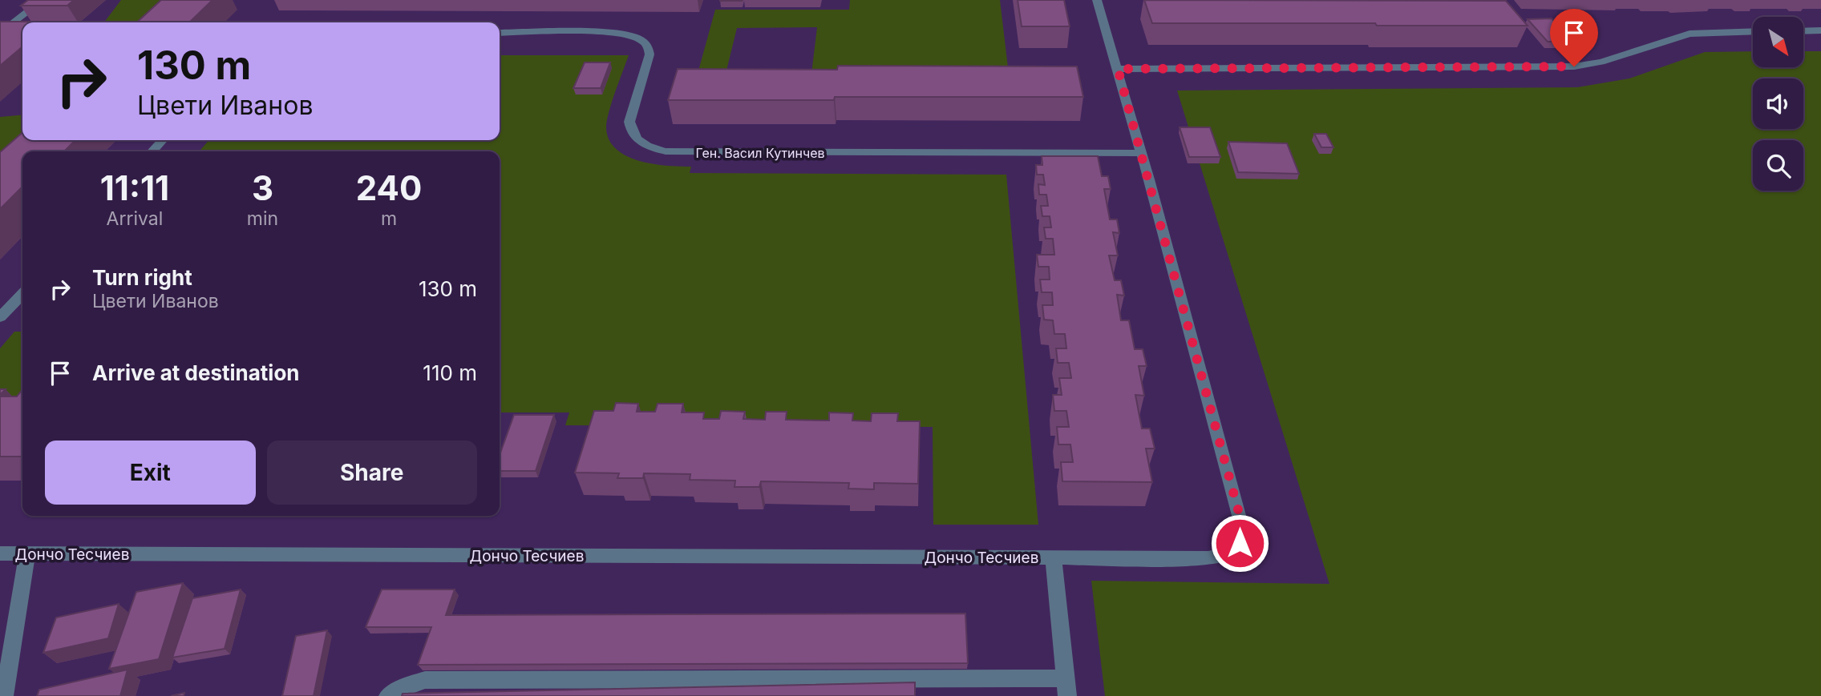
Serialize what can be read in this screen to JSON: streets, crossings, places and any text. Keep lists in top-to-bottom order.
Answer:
{
  "streets": {
    "street": ["Ген. Васил Кутинчев", "Дончо Тесчиев"]
  },
  "north": "bottom right",
  "page": {
    "turn": ["130 m", "Цвети Иванов"],
    "eta": [
      "11:11",
      "Arrival",
      "3",
      "min",
      "240",
      "m"
    ],
    "list": [
      {
        "name": "Turn right",
        "note": "Цвети Иванов",
        "value": "130 m"
      },
      {
        "name": "Arrive at destination",
        "value": "110 m"
      }
    ],
    "buttons": ["Exit", "Share"]
  }
}
